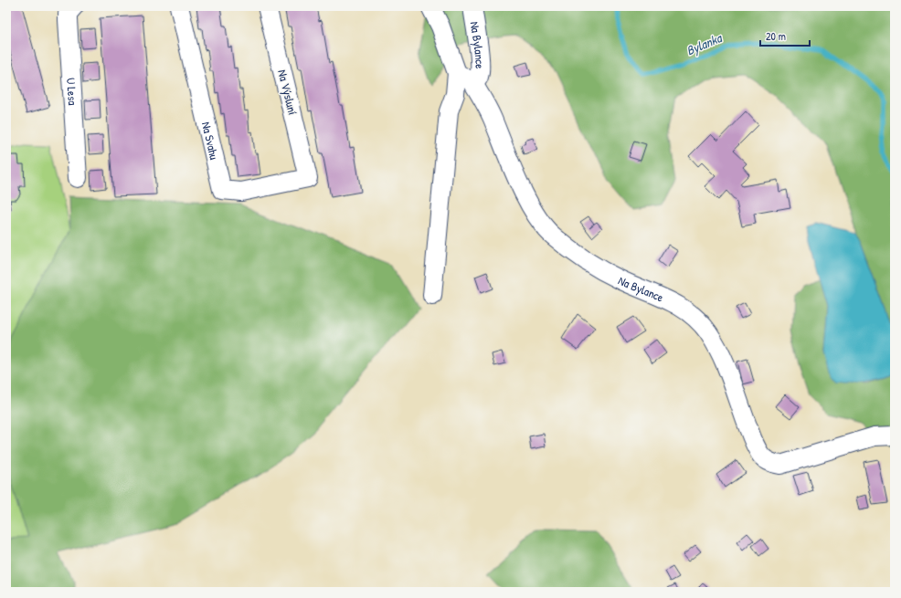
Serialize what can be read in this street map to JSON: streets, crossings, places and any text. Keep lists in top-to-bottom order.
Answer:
{
  "streets": {
    "street": [
      "Na Bylance",
      "U Lesa",
      "Na Výsluní",
      "Na Svahu"
    ]
  },
  "crossings": [
    ["Na Výsluní", "Na Svahu"]
  ],
  "water": ["Bylanka"],
  "scale_bar": "20 m"
}
